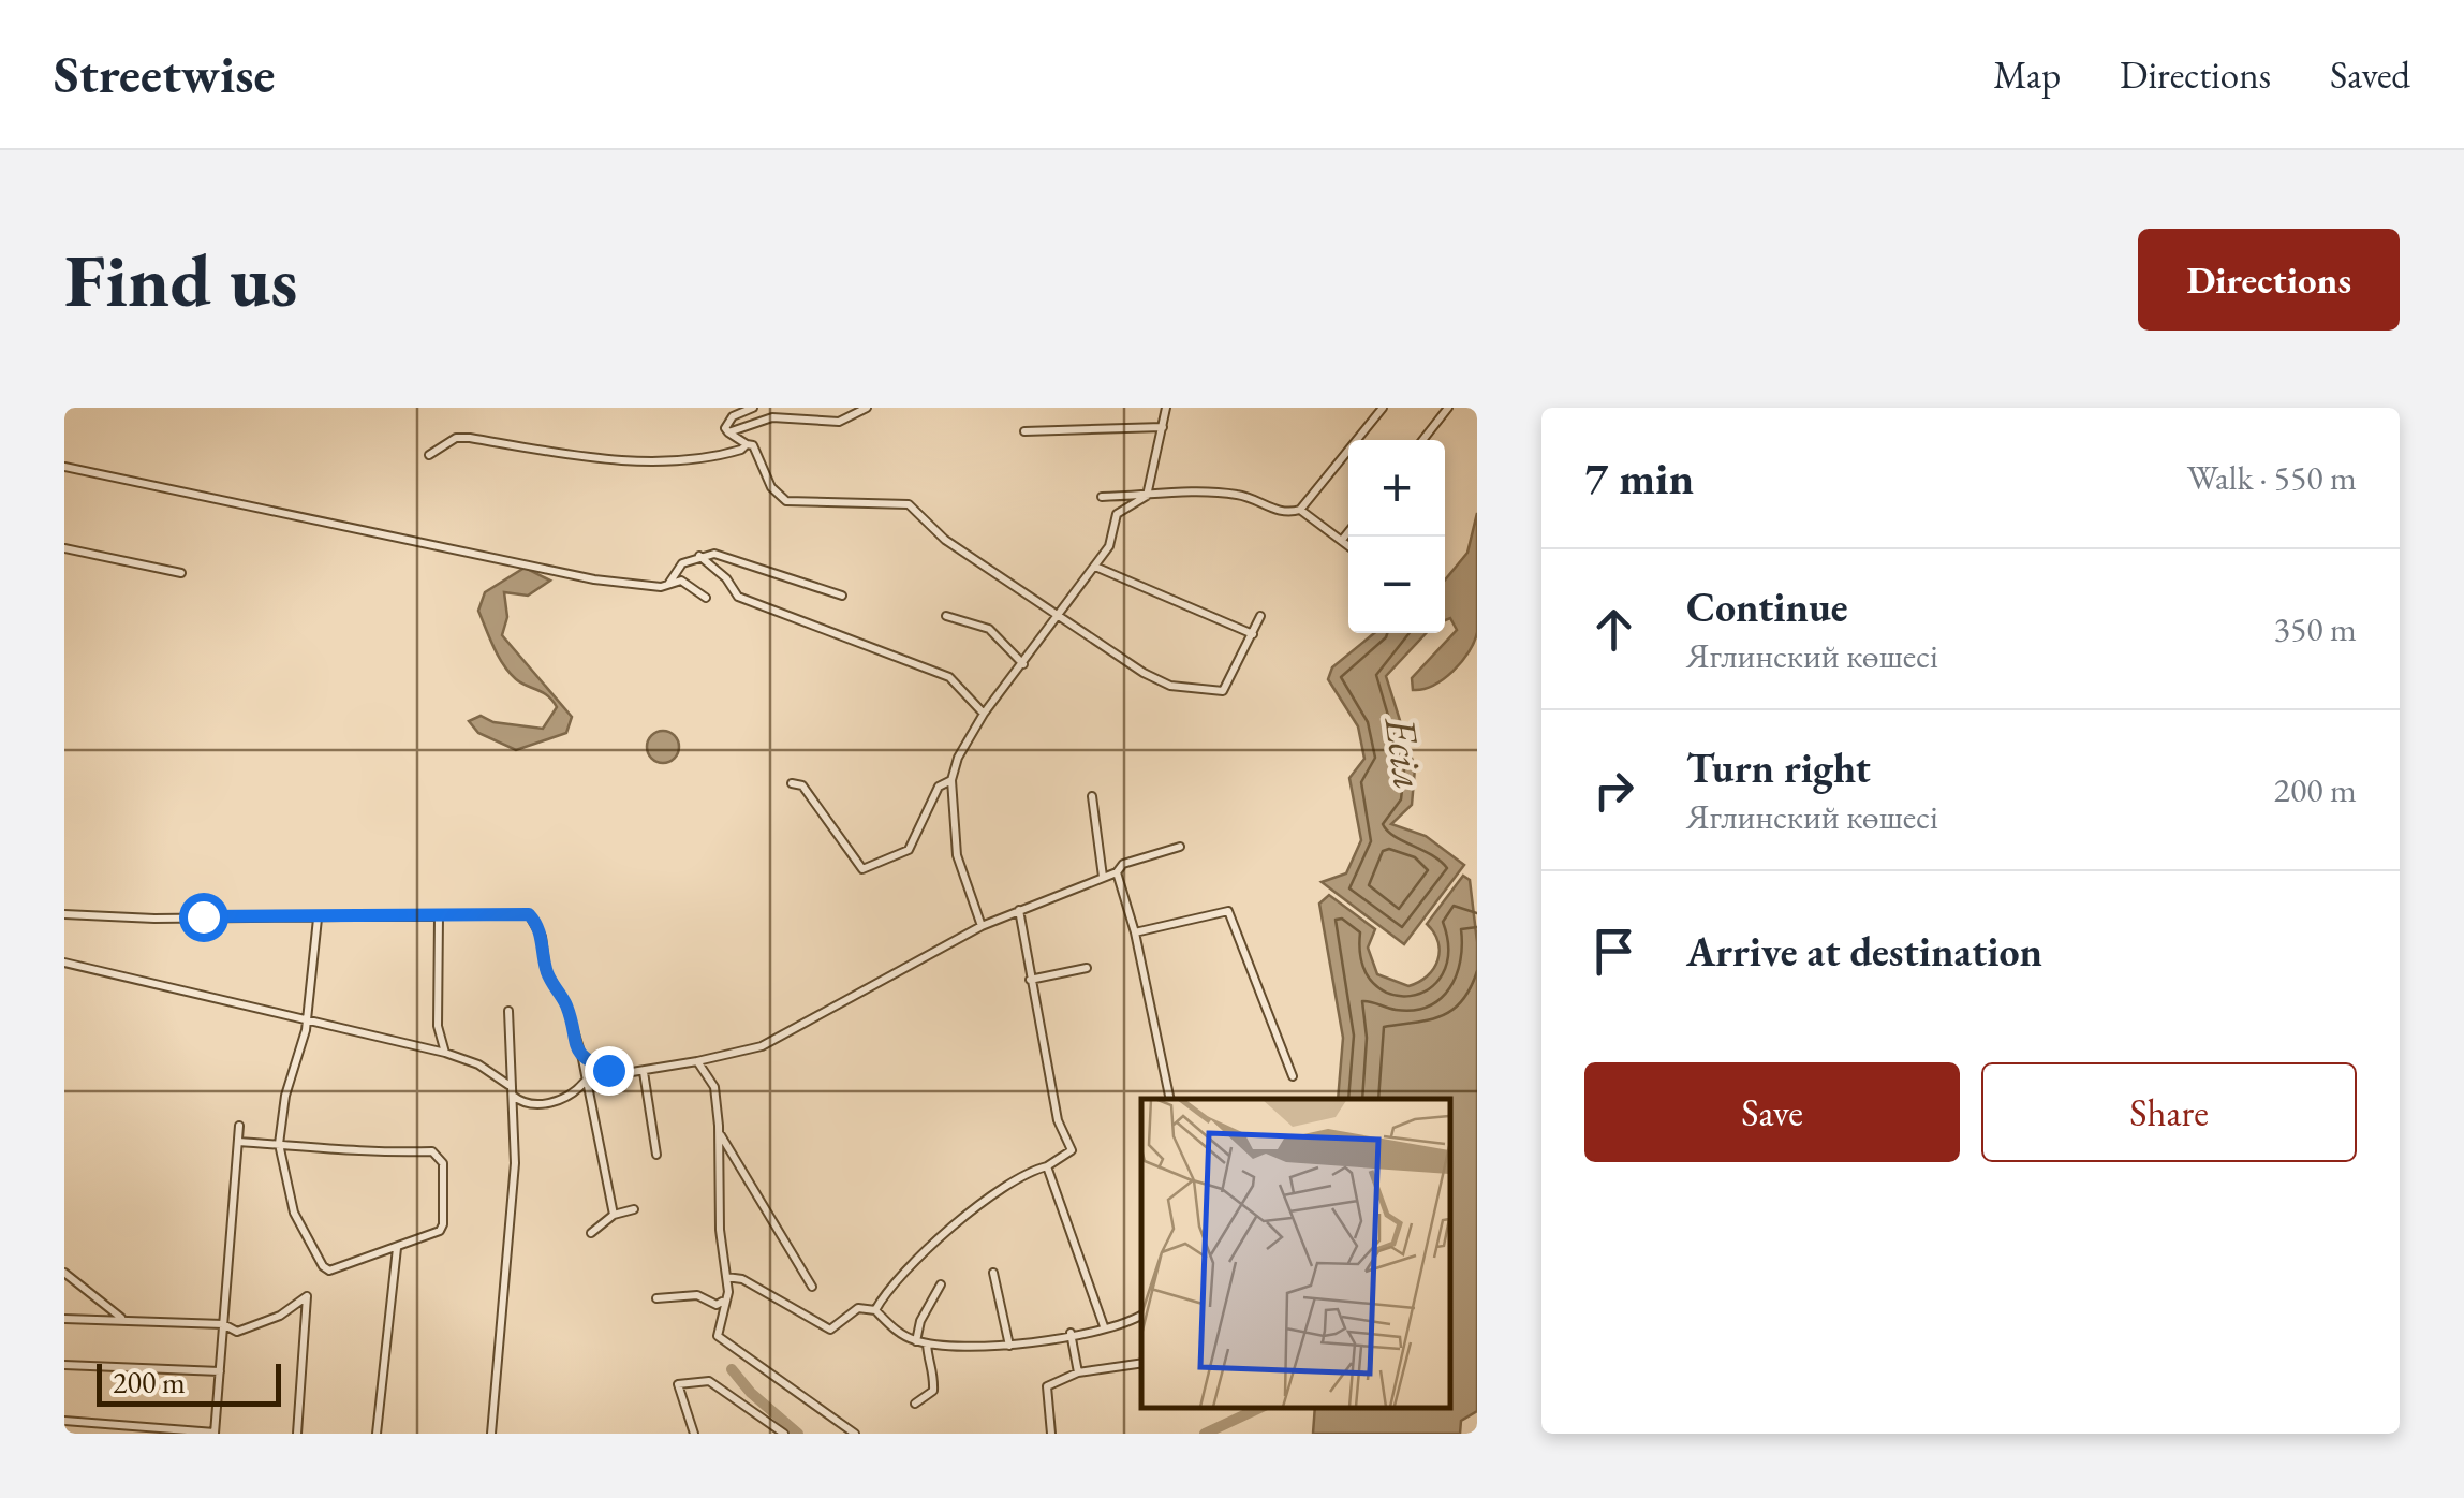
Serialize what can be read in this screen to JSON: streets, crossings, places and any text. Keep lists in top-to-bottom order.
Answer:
{
  "water": ["Есіл"],
  "scale_bar": "200 m",
  "page": {
    "header": "Streetwise",
    "nav": ["Map", "Directions", "Saved"],
    "buttons": [
      "Directions",
      ["Save", "Share"]
    ],
    "title": "Find us",
    "heading": ["7 min", "Walk · 550 m"],
    "map_buttons": ["+", "−"],
    "list": [
      ["Continue", "Яглинский көшесі", "350 m"],
      ["Turn right", "Яглинский көшесі", "200 m"],
      "Arrive at destination"
    ],
    "scale": "200 m"
  }
}
